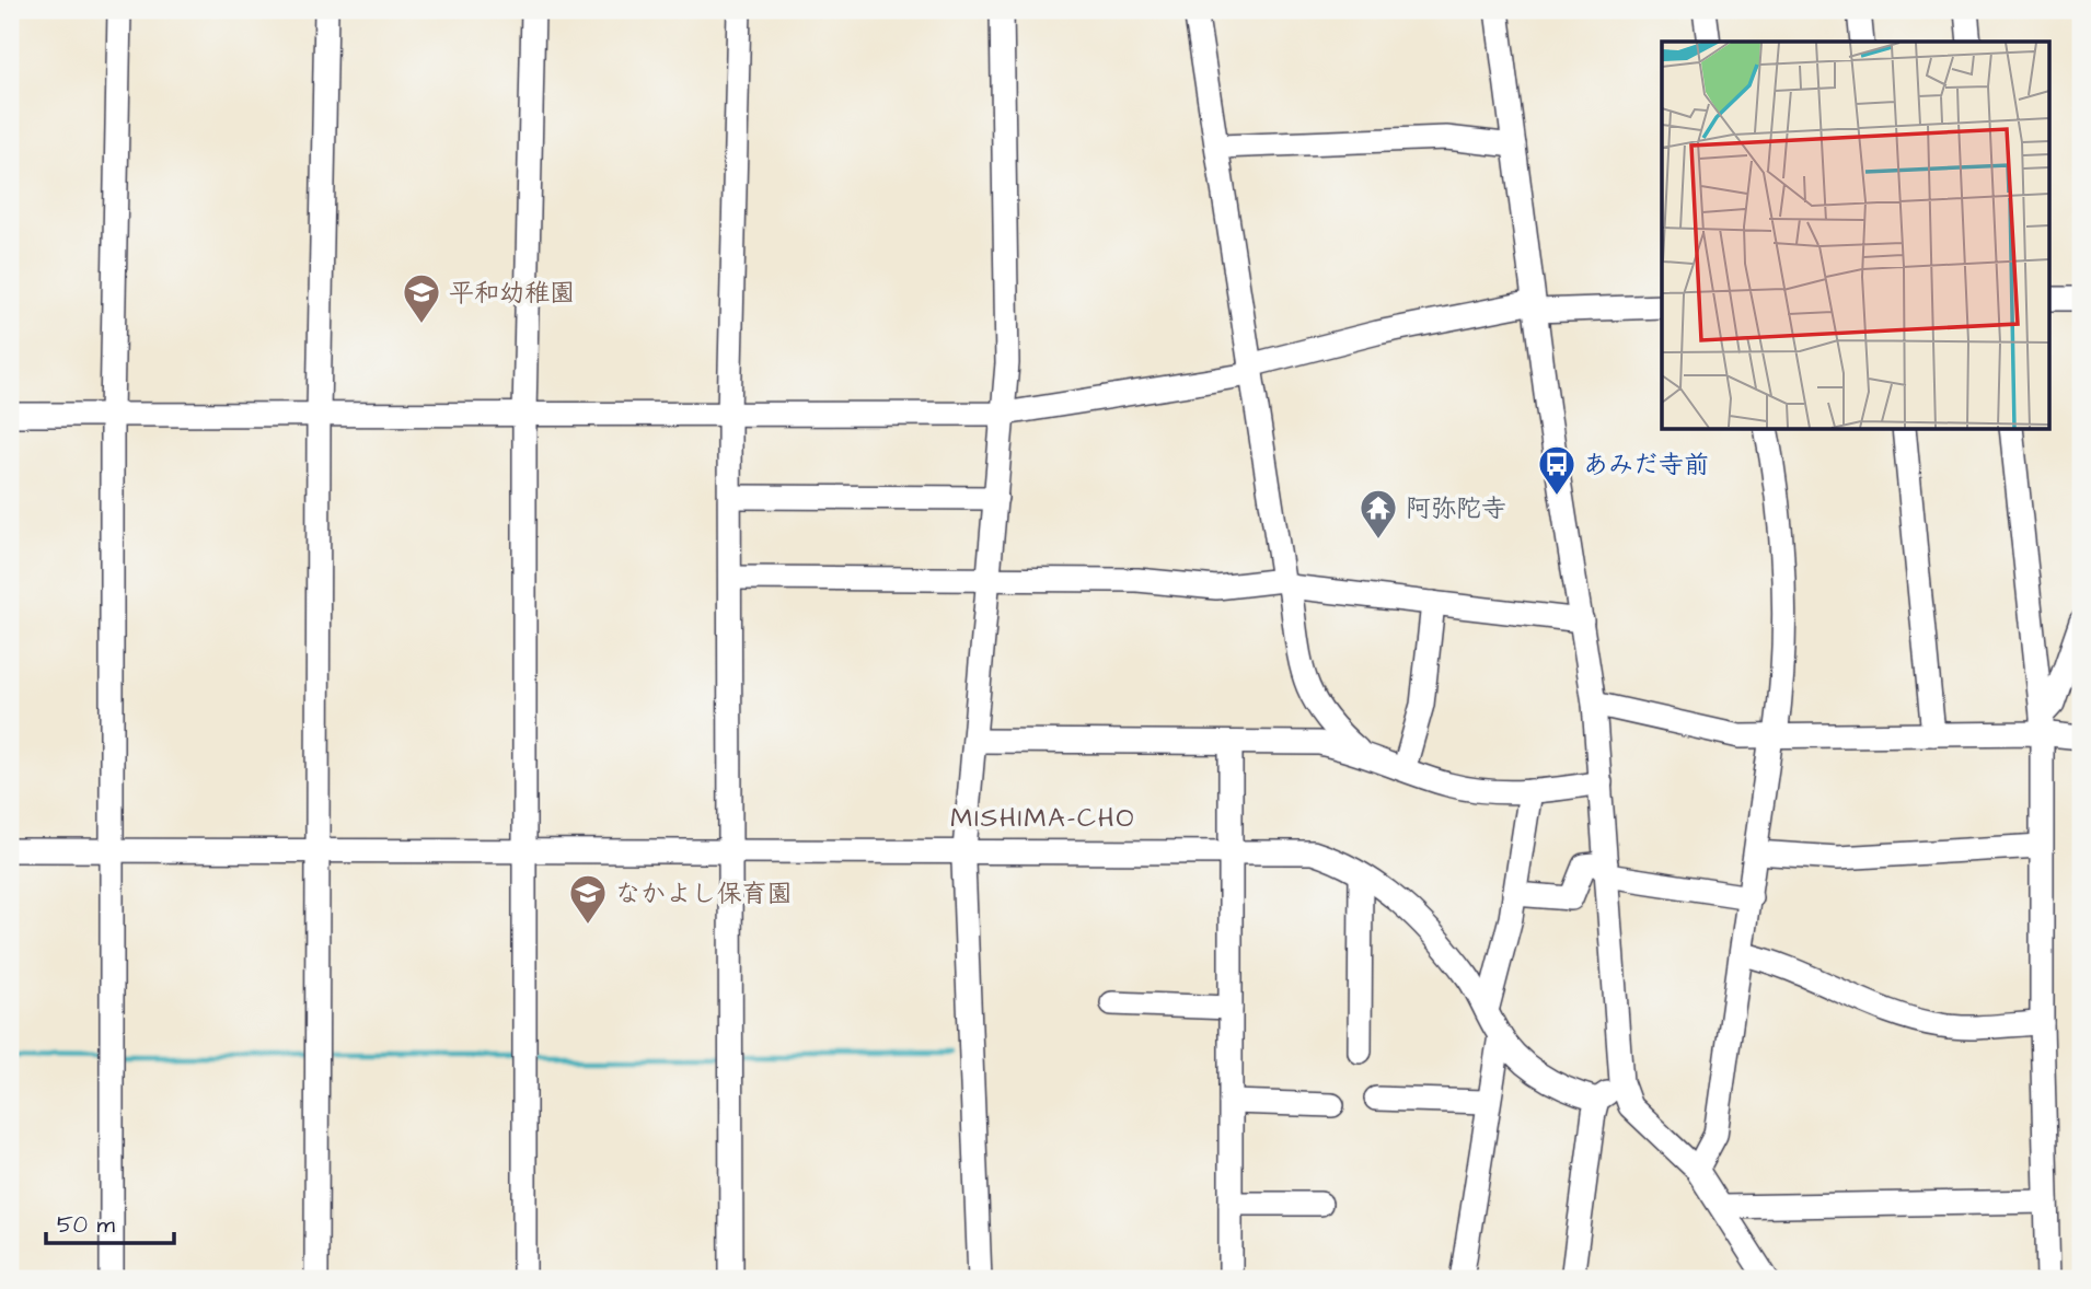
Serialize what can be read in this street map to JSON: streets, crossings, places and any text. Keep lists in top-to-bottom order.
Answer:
{
  "districts": ["MISHIMA-CHO"],
  "places": {
    "school or university": ["平和幼稚園", "なかよし保育園"],
    "bus stop": ["あみだ寺前"],
    "temple": ["阿弥陀寺"]
  },
  "scale_bar": "50 m"
}
